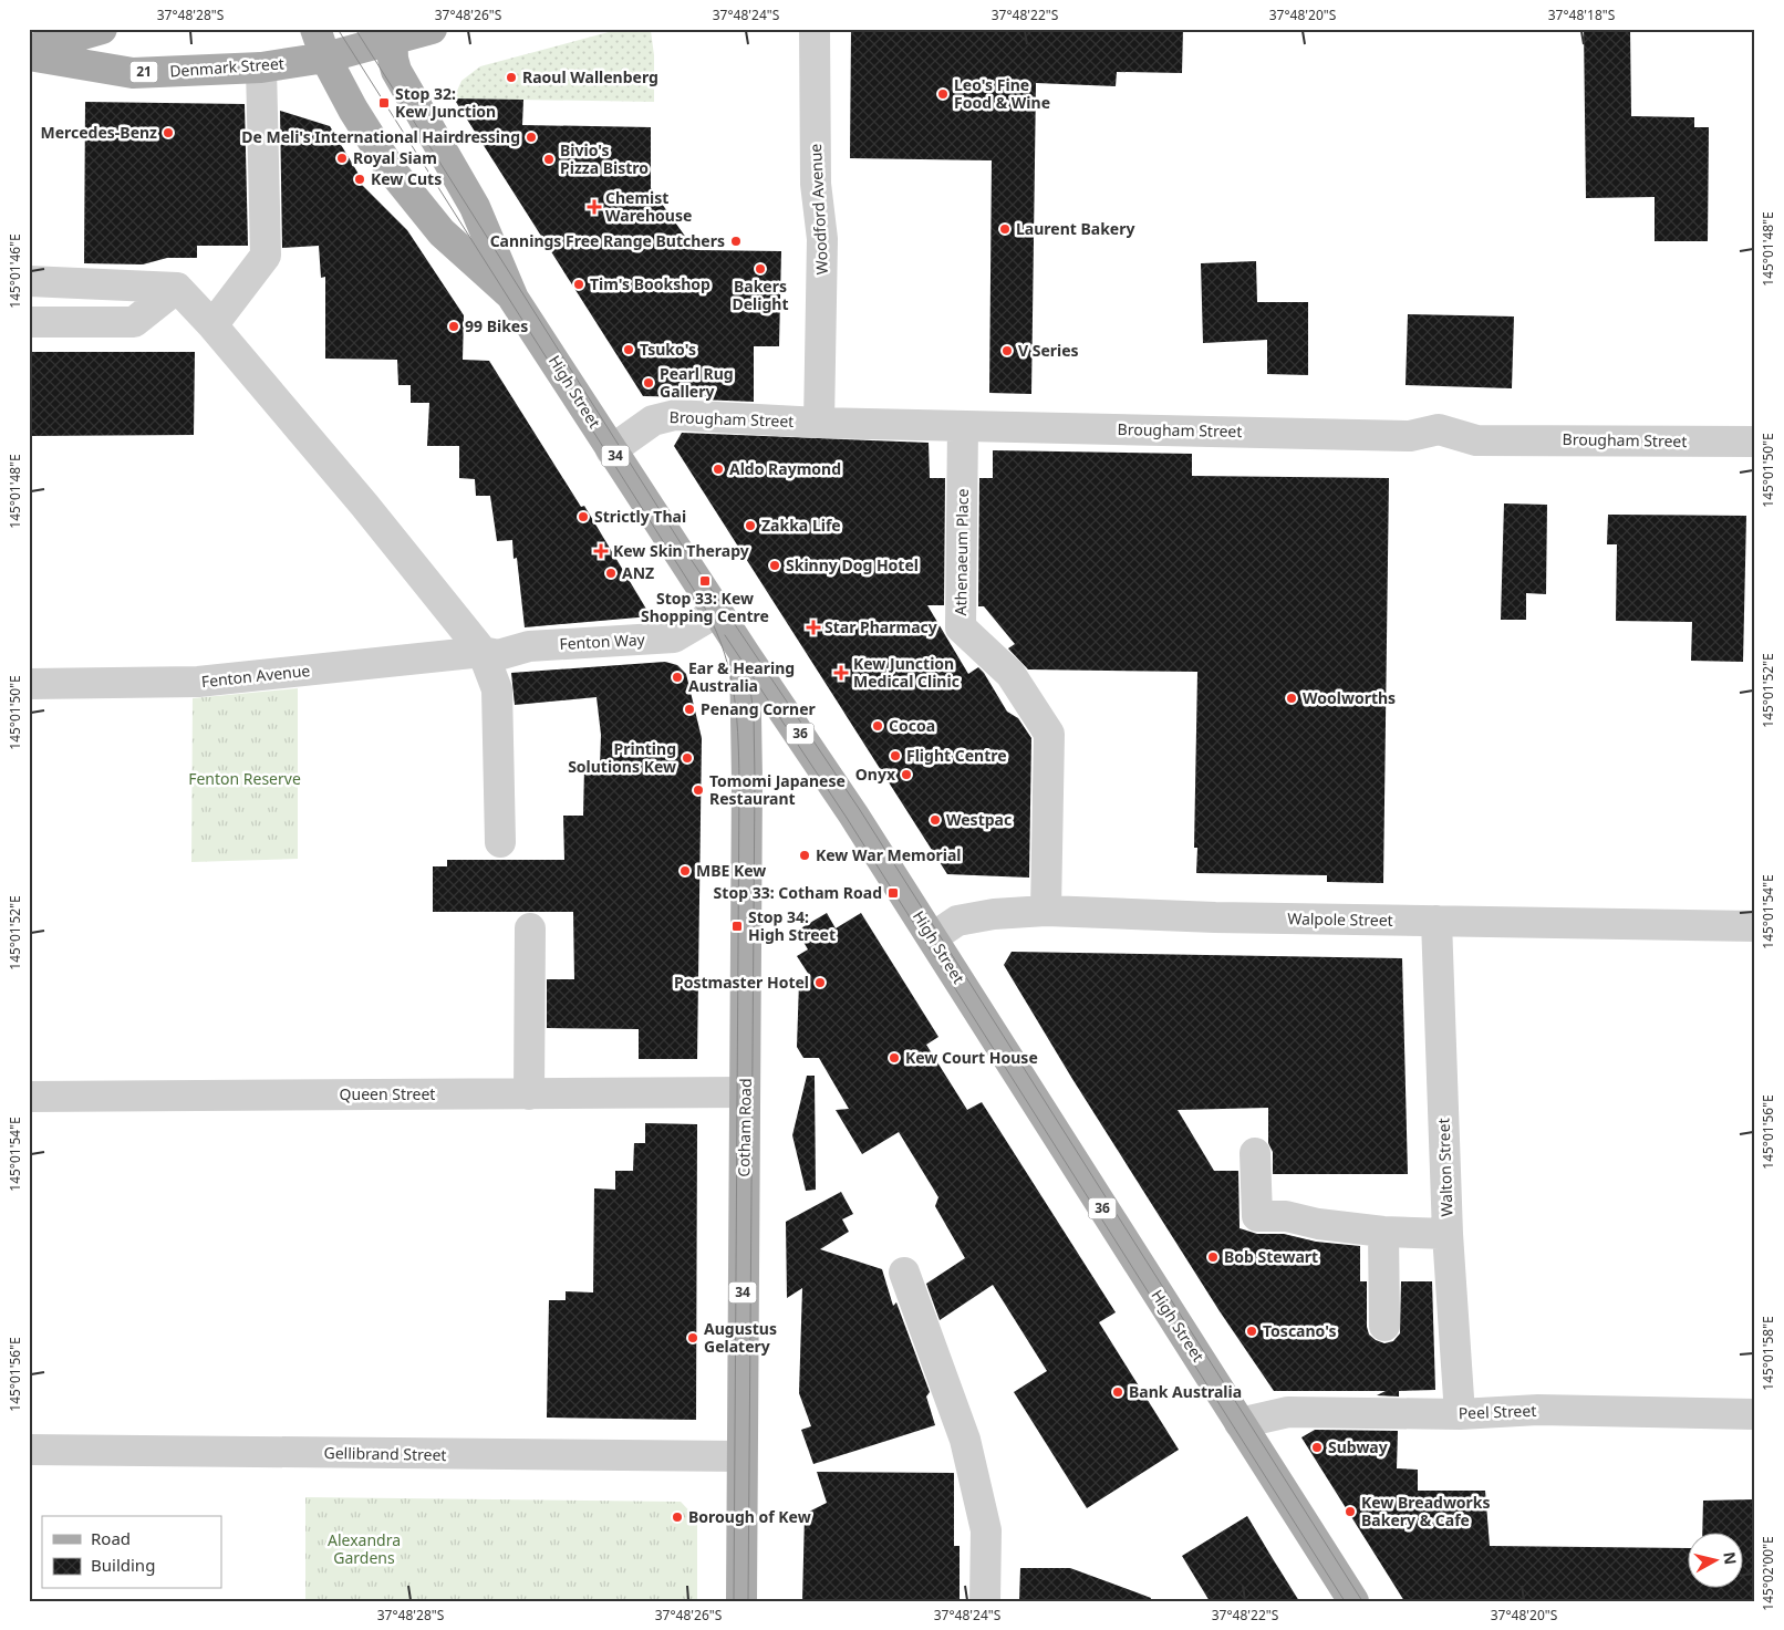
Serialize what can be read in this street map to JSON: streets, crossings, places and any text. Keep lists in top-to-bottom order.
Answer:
{
  "streets": {
    "main road": [
      "Denmark Street",
      "21",
      "High Street",
      "34",
      "36",
      "Cotham Road"
    ],
    "street": [
      "Woodford Avenue",
      "Brougham Street",
      "Athenaeum Place",
      "Fenton Way",
      "Fenton Avenue",
      "Walpole Street",
      "Queen Street",
      "Walton Street",
      "Peel Street",
      "Gellibrand Street"
    ]
  },
  "crossings": [
    ["Denmark Street", "21"],
    ["Denmark Street", "High Street"],
    ["21", "High Street"],
    ["Woodford Avenue", "Brougham Street"],
    ["High Street", "Brougham Street"],
    ["High Street", "Fenton Way"],
    ["High Street", "Walpole Street"],
    ["High Street", "Cotham Road"],
    ["High Street", "Peel Street"],
    ["Brougham Street", "Athenaeum Place"],
    ["Athenaeum Place", "Walpole Street"],
    ["Fenton Way", "Fenton Avenue"],
    ["Walpole Street", "Walton Street"],
    ["Queen Street", "Cotham Road"],
    ["Cotham Road", "Gellibrand Street"],
    ["Walton Street", "Peel Street"]
  ],
  "parks": ["Fenton Reserve", "Alexandra Gardens"],
  "places": {
    "other": [
      "Raoul Wallenberg",
      "Leo's Fine Food & Wine",
      "Mercedes-Benz",
      "De Meli's International Hairdressing",
      "Royal Siam",
      "Bivio's Pizza Bistro",
      "Kew Cuts",
      "Laurent Bakery",
      "Cannings Free Range Butchers",
      "Bakers Delight",
      "Tim's Bookshop",
      "99 Bikes",
      "Tsuko's",
      "V Series",
      "Pearl Rug Gallery",
      "Aldo Raymond",
      "Strictly Thai",
      "Zakka Life",
      "Skinny Dog Hotel",
      "ANZ",
      "Ear & Hearing Australia",
      "Woolworths",
      "Penang Corner",
      "Cocoa",
      "Flight Centre",
      "Printing Solutions Kew",
      "Onyx",
      "Tomomi Japanese Restaurant",
      "Westpac",
      "Kew War Memorial",
      "MBE Kew",
      "Postmaster Hotel",
      "Kew Court House",
      "Bob Stewart",
      "Toscano's",
      "Augustus Gelatery",
      "Bank Australia",
      "Subway",
      "Kew Breadworks Bakery & Cafe",
      "Borough of Kew"
    ],
    "transit": [
      "Stop 32: Kew Junction",
      "Stop 33: Kew Shopping Centre",
      "Stop 33: Cotham Road",
      "Stop 34: High Street"
    ],
    "health": [
      "Chemist Warehouse",
      "Kew Skin Therapy",
      "Star Pharmacy",
      "Kew Junction Medical Clinic"
    ]
  },
  "legend": ["Road", "Building"],
  "north": "right",
  "coordinates": [
    "37°48'28\"S",
    "37°48'26\"S",
    "37°48'24\"S",
    "37°48'22\"S",
    "37°48'20\"S",
    "37°48'18\"S",
    "145°01'48\"E",
    "145°01'46\"E",
    "145°01'50\"E",
    "145°01'52\"E",
    "145°01'54\"E",
    "145°01'56\"E",
    "145°01'58\"E",
    "145°02'00\"E"
  ]
}
